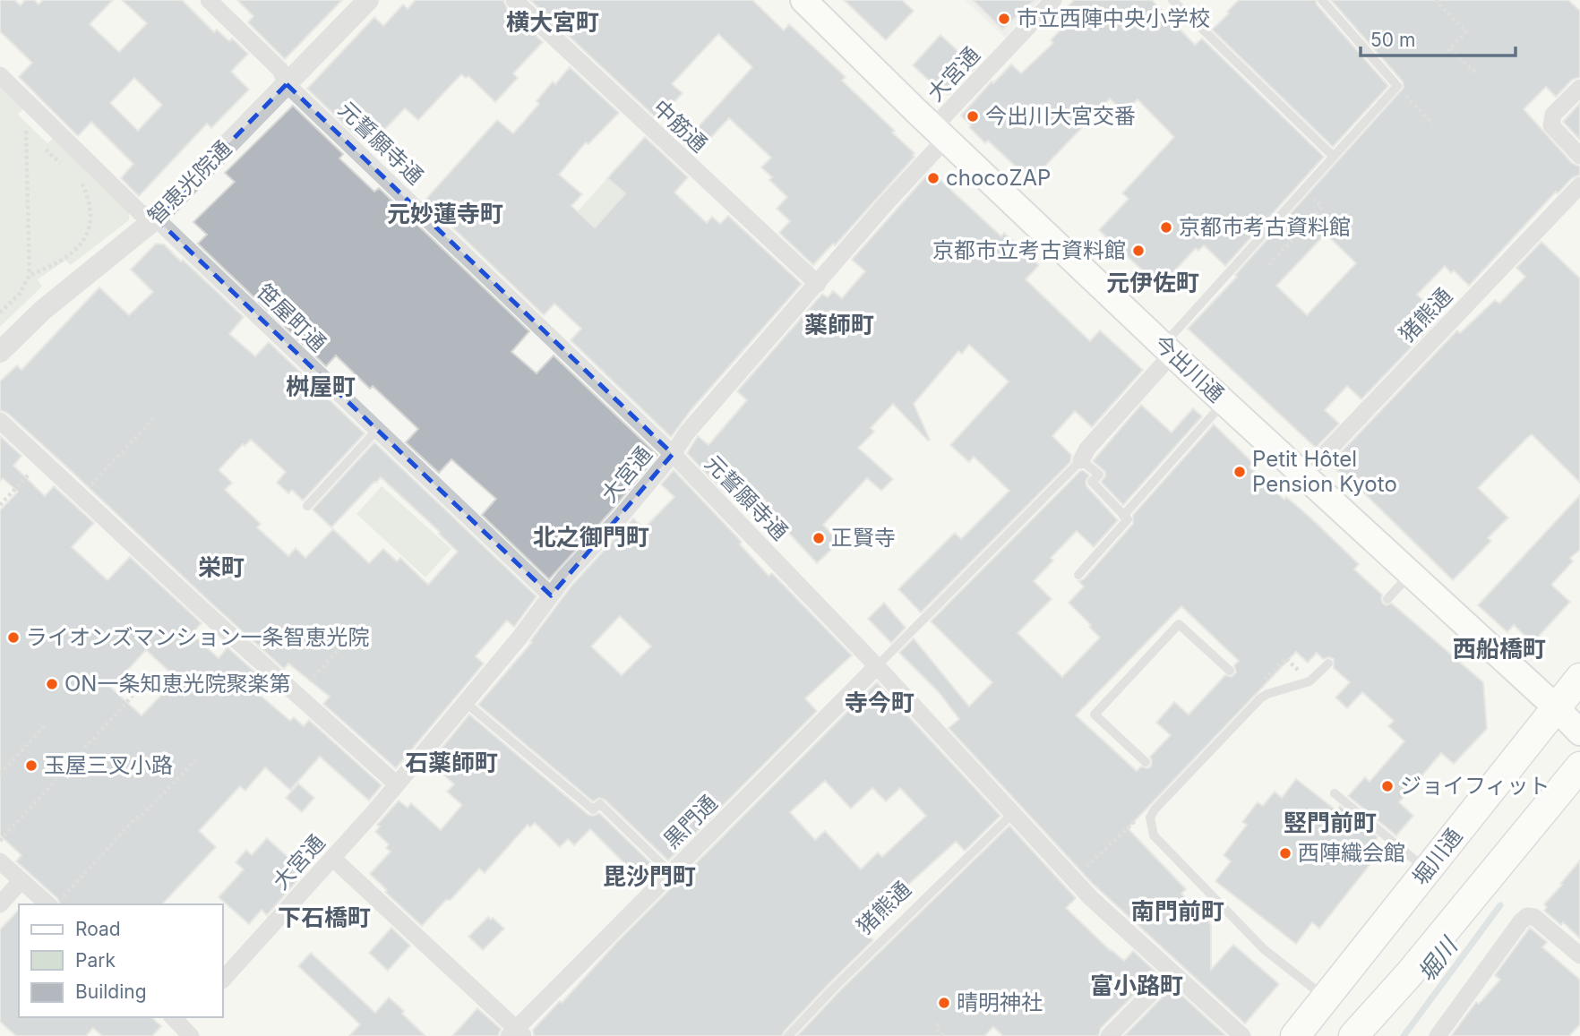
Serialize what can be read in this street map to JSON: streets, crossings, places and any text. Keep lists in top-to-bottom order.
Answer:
{
  "streets": {
    "main road": ["今出川通", "堀川通"],
    "street": [
      "大宮通",
      "中筋通",
      "元誓願寺通",
      "智恵光院通",
      "猪熊通",
      "笹屋町通",
      "黒門通"
    ]
  },
  "crossings": [
    ["大宮通", "中筋通"],
    ["大宮通", "元誓願寺通"],
    ["大宮通", "笹屋町通"],
    ["大宮通", "今出川通"],
    ["元誓願寺通", "智恵光院通"],
    ["元誓願寺通", "猪熊通"],
    ["元誓願寺通", "黒門通"],
    ["智恵光院通", "笹屋町通"],
    ["猪熊通", "今出川通"],
    ["今出川通", "堀川通"]
  ],
  "districts": [
    "横大宮町",
    "元妙蓮寺町",
    "元伊佐町",
    "薬師町",
    "桝屋町",
    "北之御門町",
    "栄町",
    "西船橋町",
    "寺今町",
    "石薬師町",
    "竪門前町",
    "毘沙門町",
    "南門前町",
    "下石橋町",
    "富小路町"
  ],
  "water": ["堀川"],
  "places": [
    "市立西陣中央小学校",
    "今出川大宮交番",
    "chocoZAP",
    "京都市考古資料館",
    "京都市立考古資料館",
    "Petit Hôtel Pension Kyoto",
    "正賢寺",
    "ライオンズマンション一条智恵光院",
    "ON一条知恵光院聚楽第",
    "玉屋三叉小路",
    "ジョイフィット",
    "西陣織会館",
    "晴明神社"
  ],
  "legend": ["Road", "Park", "Building"],
  "scale_bar": "50 m"
}
